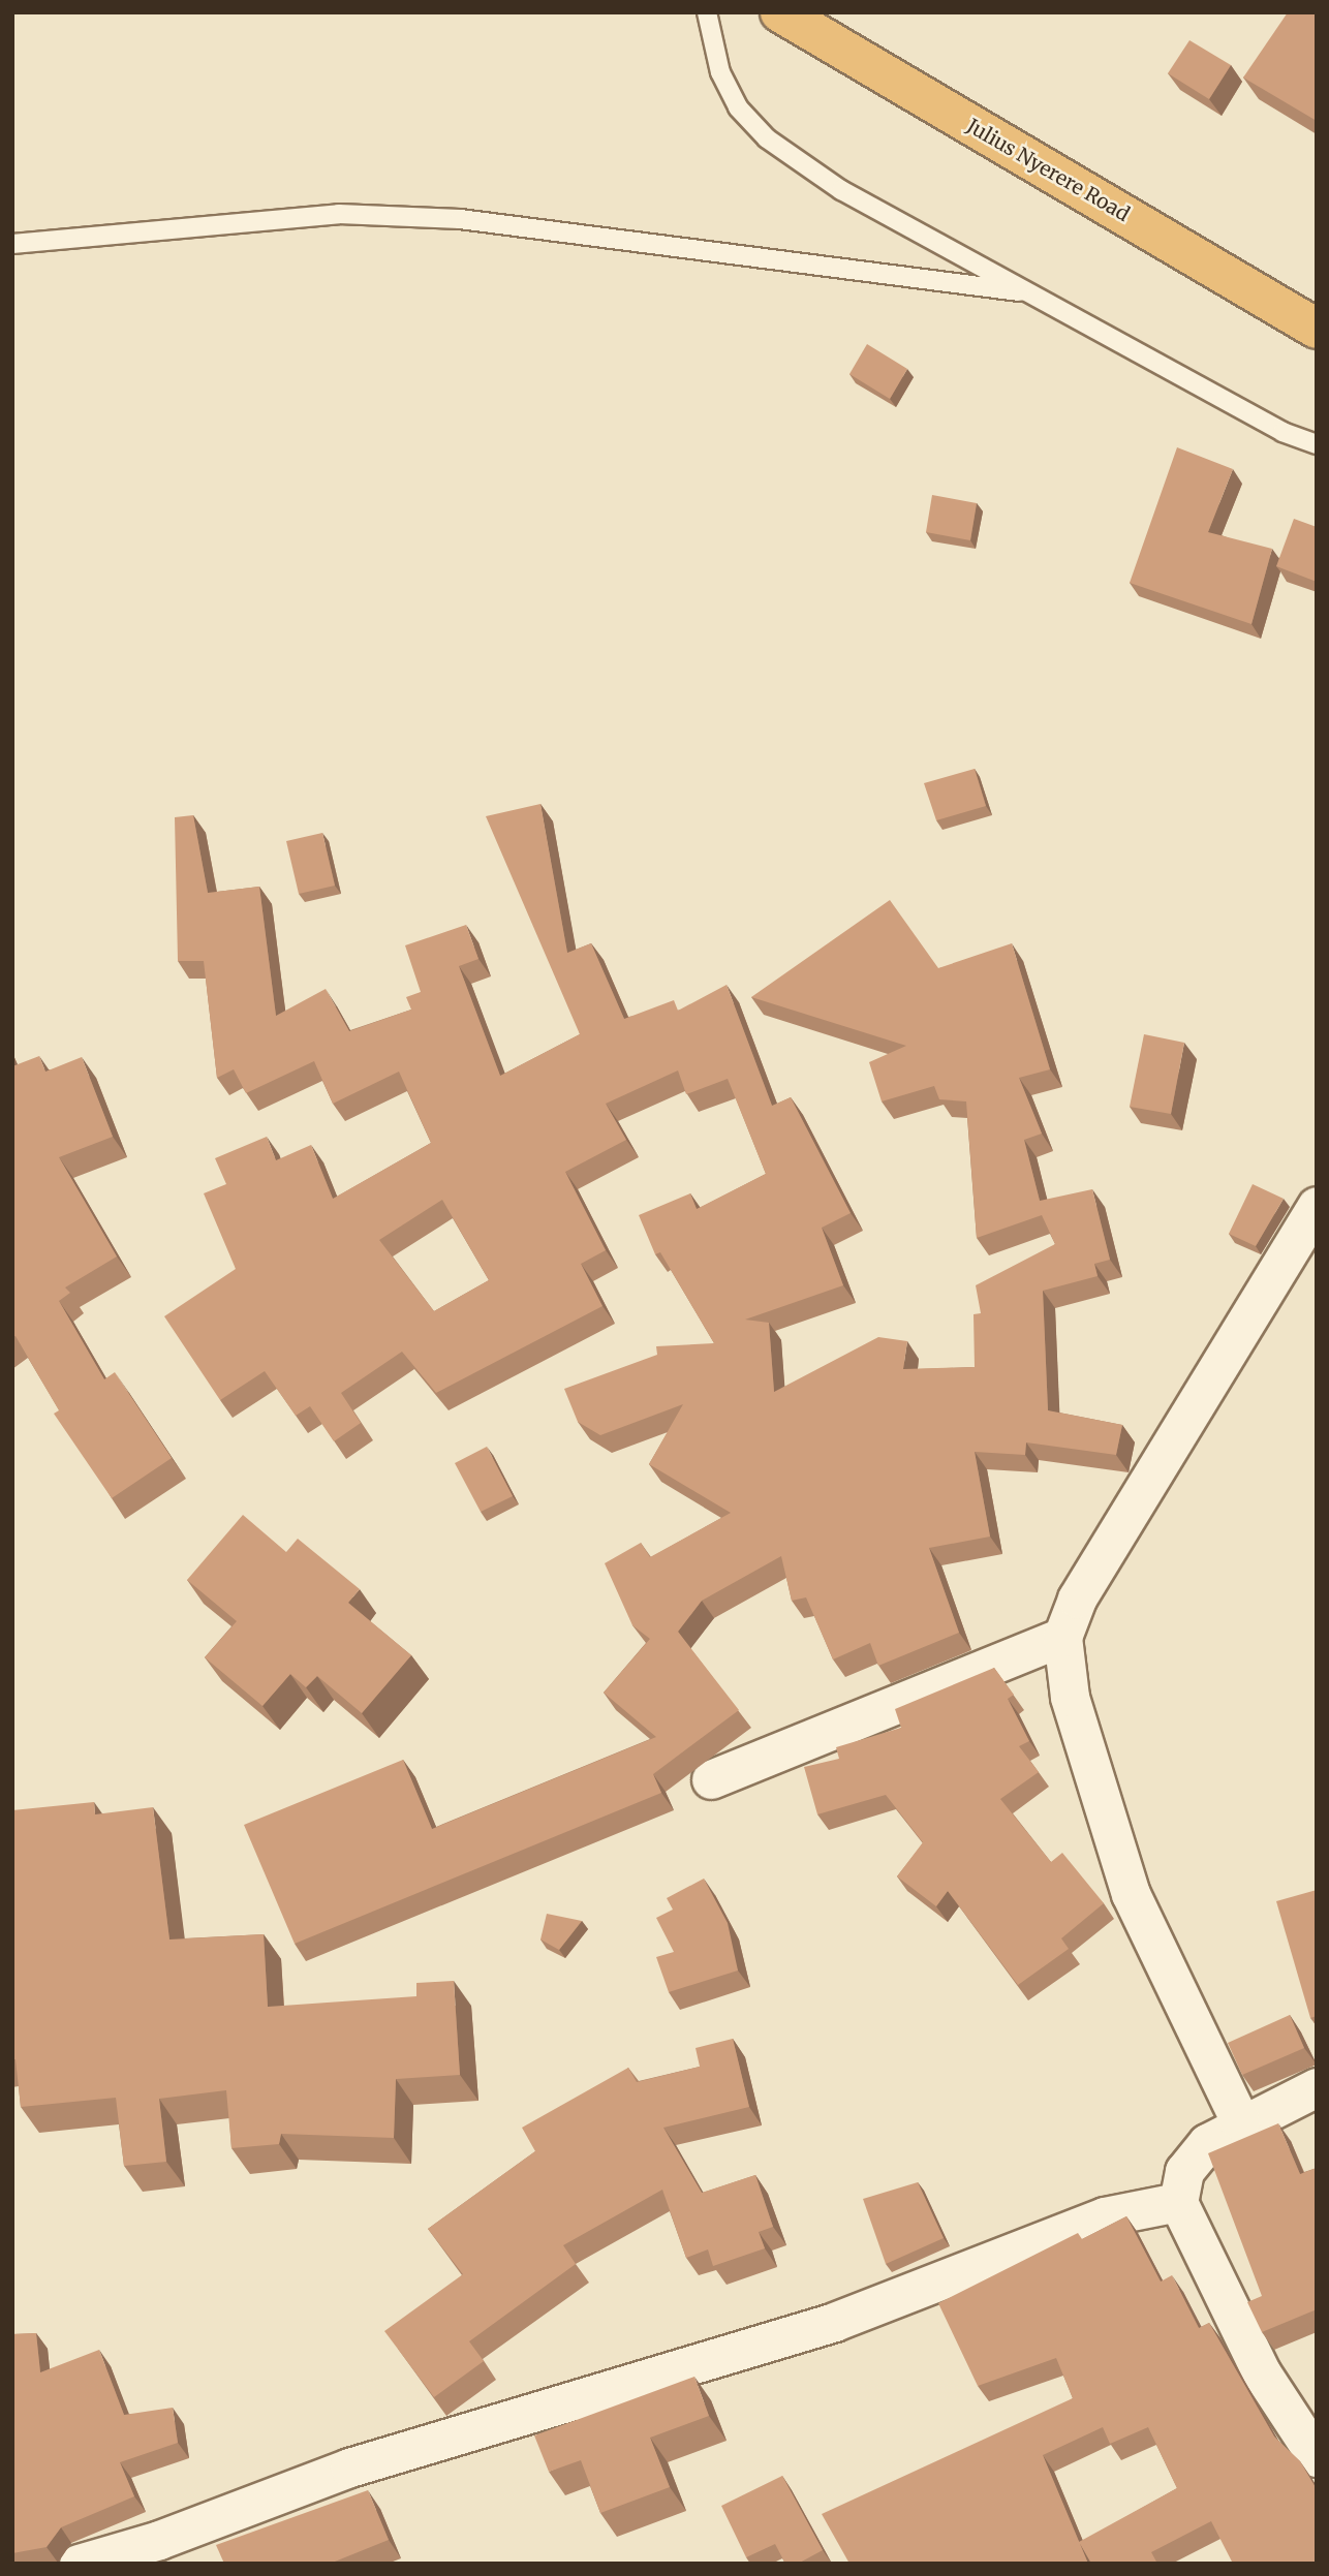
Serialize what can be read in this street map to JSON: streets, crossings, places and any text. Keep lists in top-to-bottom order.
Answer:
{
  "streets": {
    "highway": ["Julius Nyerere Road"]
  }
}
